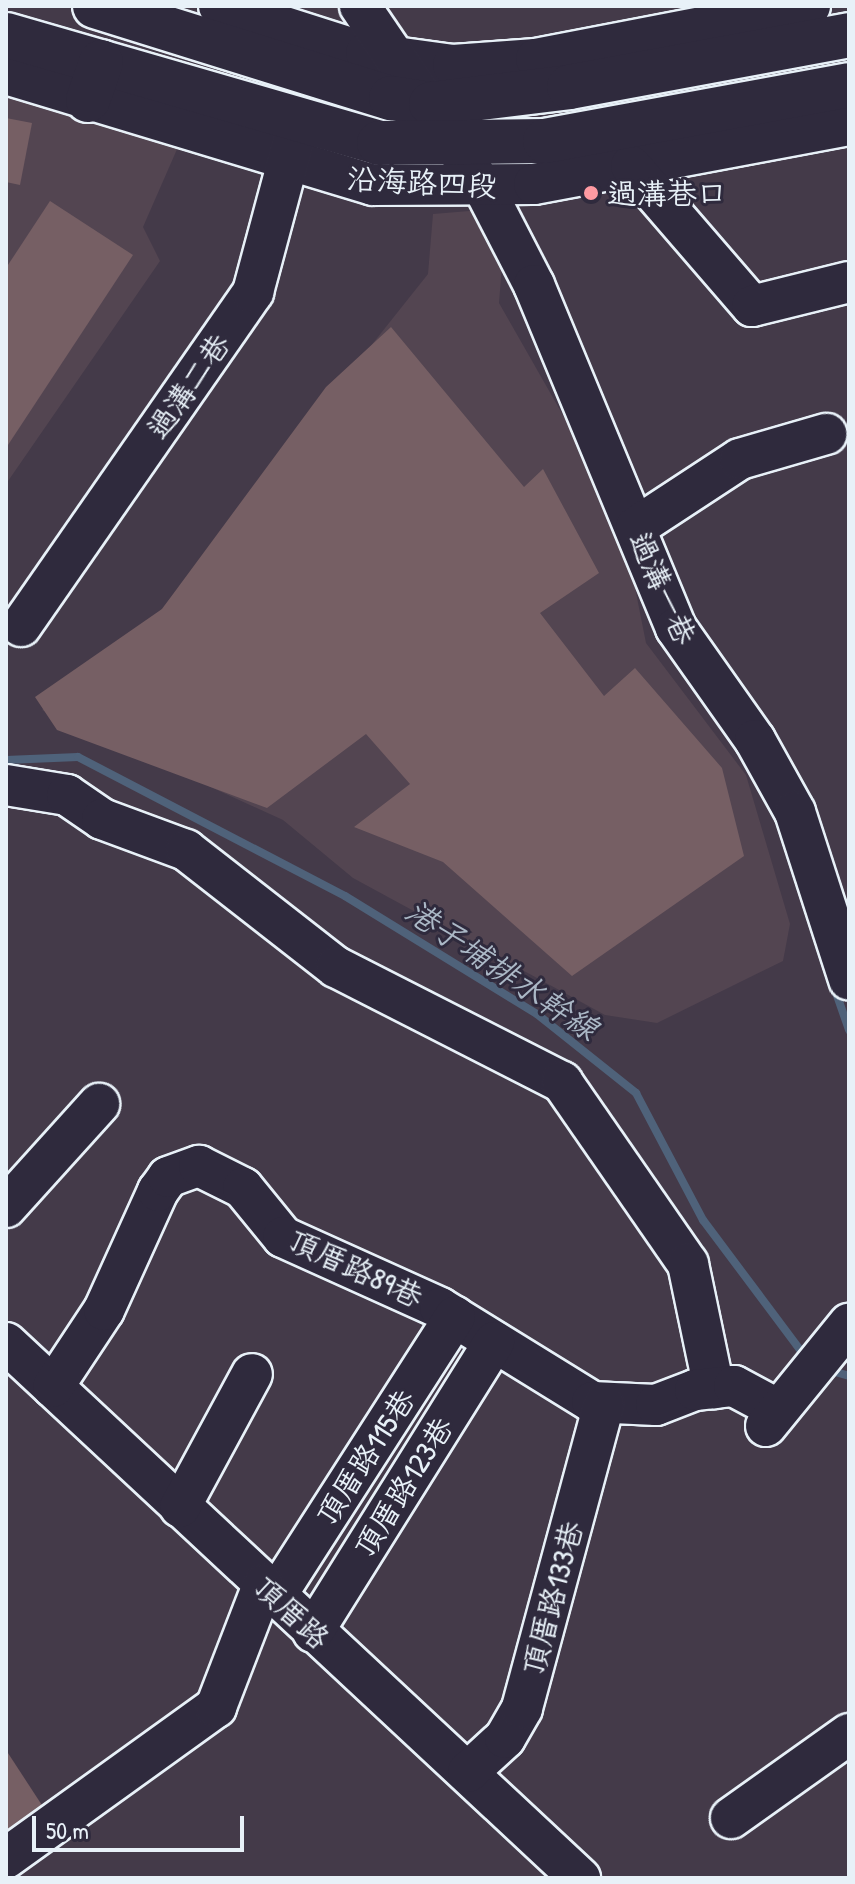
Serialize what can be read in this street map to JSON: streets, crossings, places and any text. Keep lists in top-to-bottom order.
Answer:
{
  "streets": {
    "main road": ["沿海路四段"],
    "street": [
      "過溝二巷",
      "過溝一巷",
      "頂厝路89巷",
      "頂厝路115巷",
      "頂厝路123巷",
      "頂厝路133巷",
      "頂厝路"
    ]
  },
  "crossings": [
    ["沿海路四段", "過溝二巷"],
    ["沿海路四段", "過溝一巷"],
    ["頂厝路89巷", "頂厝路115巷"],
    ["頂厝路89巷", "頂厝路123巷"],
    ["頂厝路89巷", "頂厝路133巷"],
    ["頂厝路89巷", "頂厝路"],
    ["頂厝路115巷", "頂厝路"],
    ["頂厝路123巷", "頂厝路"],
    ["頂厝路133巷", "頂厝路"]
  ],
  "water": ["港子埔排水幹線"],
  "places": ["過溝巷口"],
  "scale_bar": "50 m"
}
